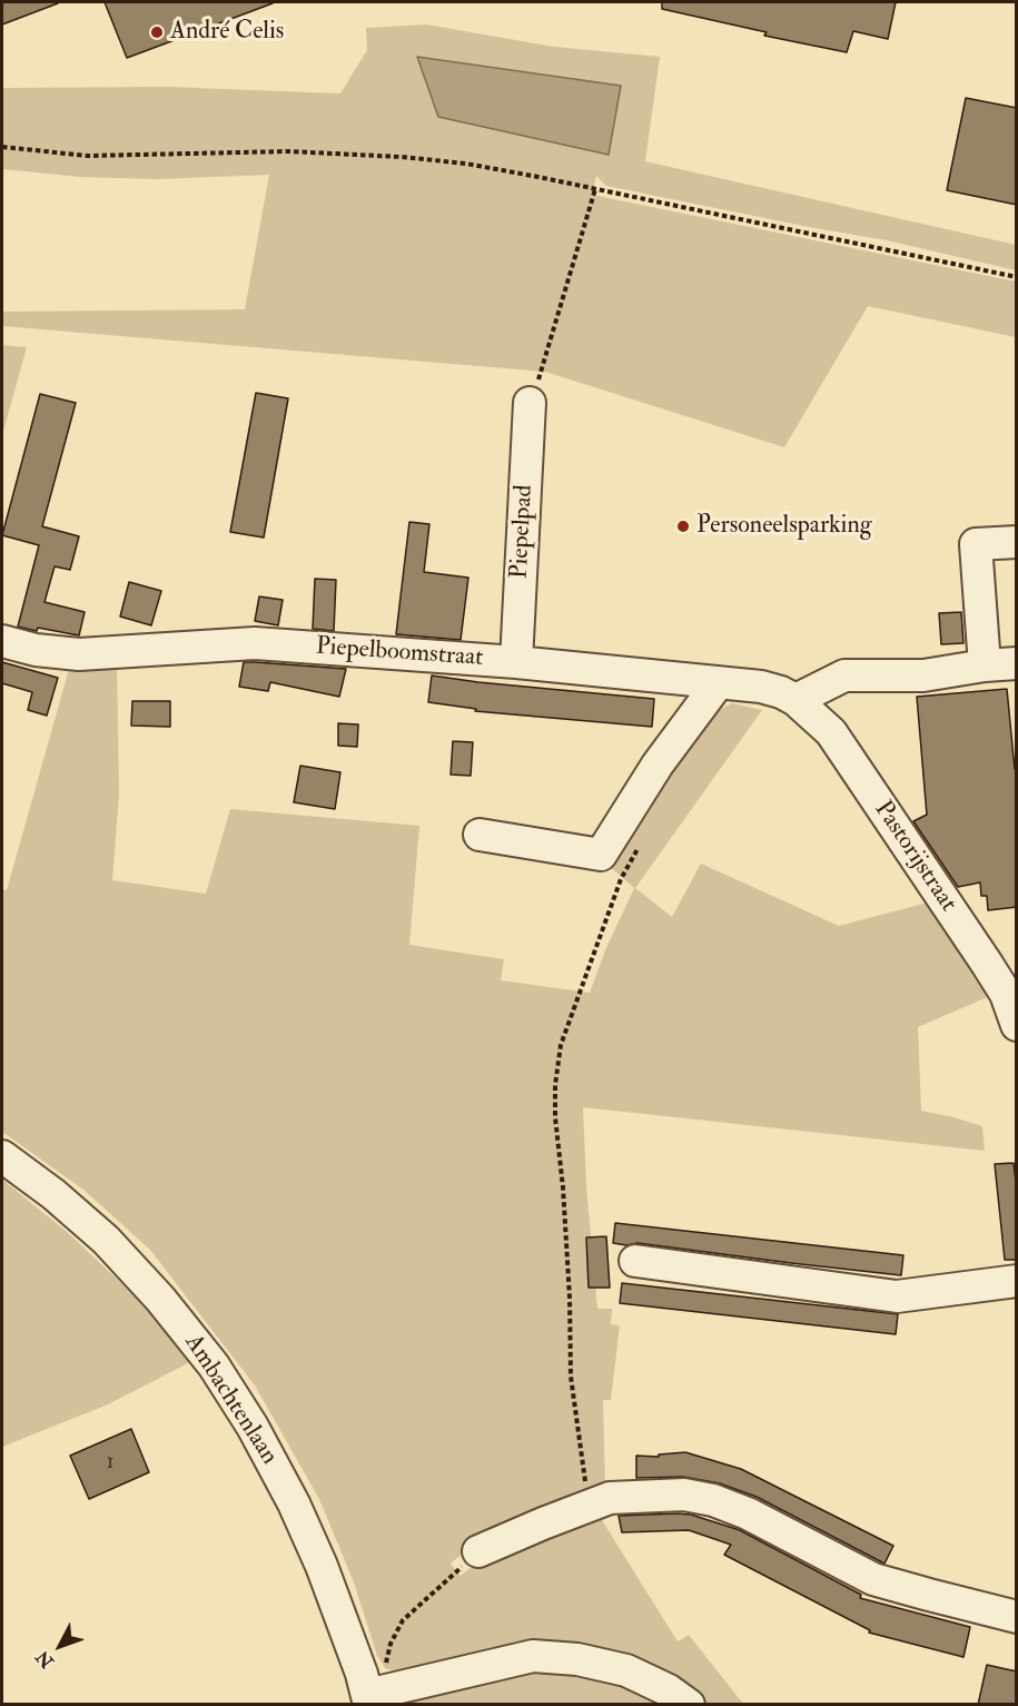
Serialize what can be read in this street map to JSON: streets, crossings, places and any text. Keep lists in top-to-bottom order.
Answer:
{
  "streets": {
    "street": [
      "Piepelpad",
      "Piepelboomstraat",
      "Pastorijstraat",
      "Ambachtenlaan"
    ]
  },
  "crossings": [
    ["Piepelpad", "Piepelboomstraat"],
    ["Piepelboomstraat", "Pastorijstraat"]
  ],
  "places": ["André Celis", "Personeelsparking"],
  "house_numbers": ["1"],
  "north": "bottom left"
}
